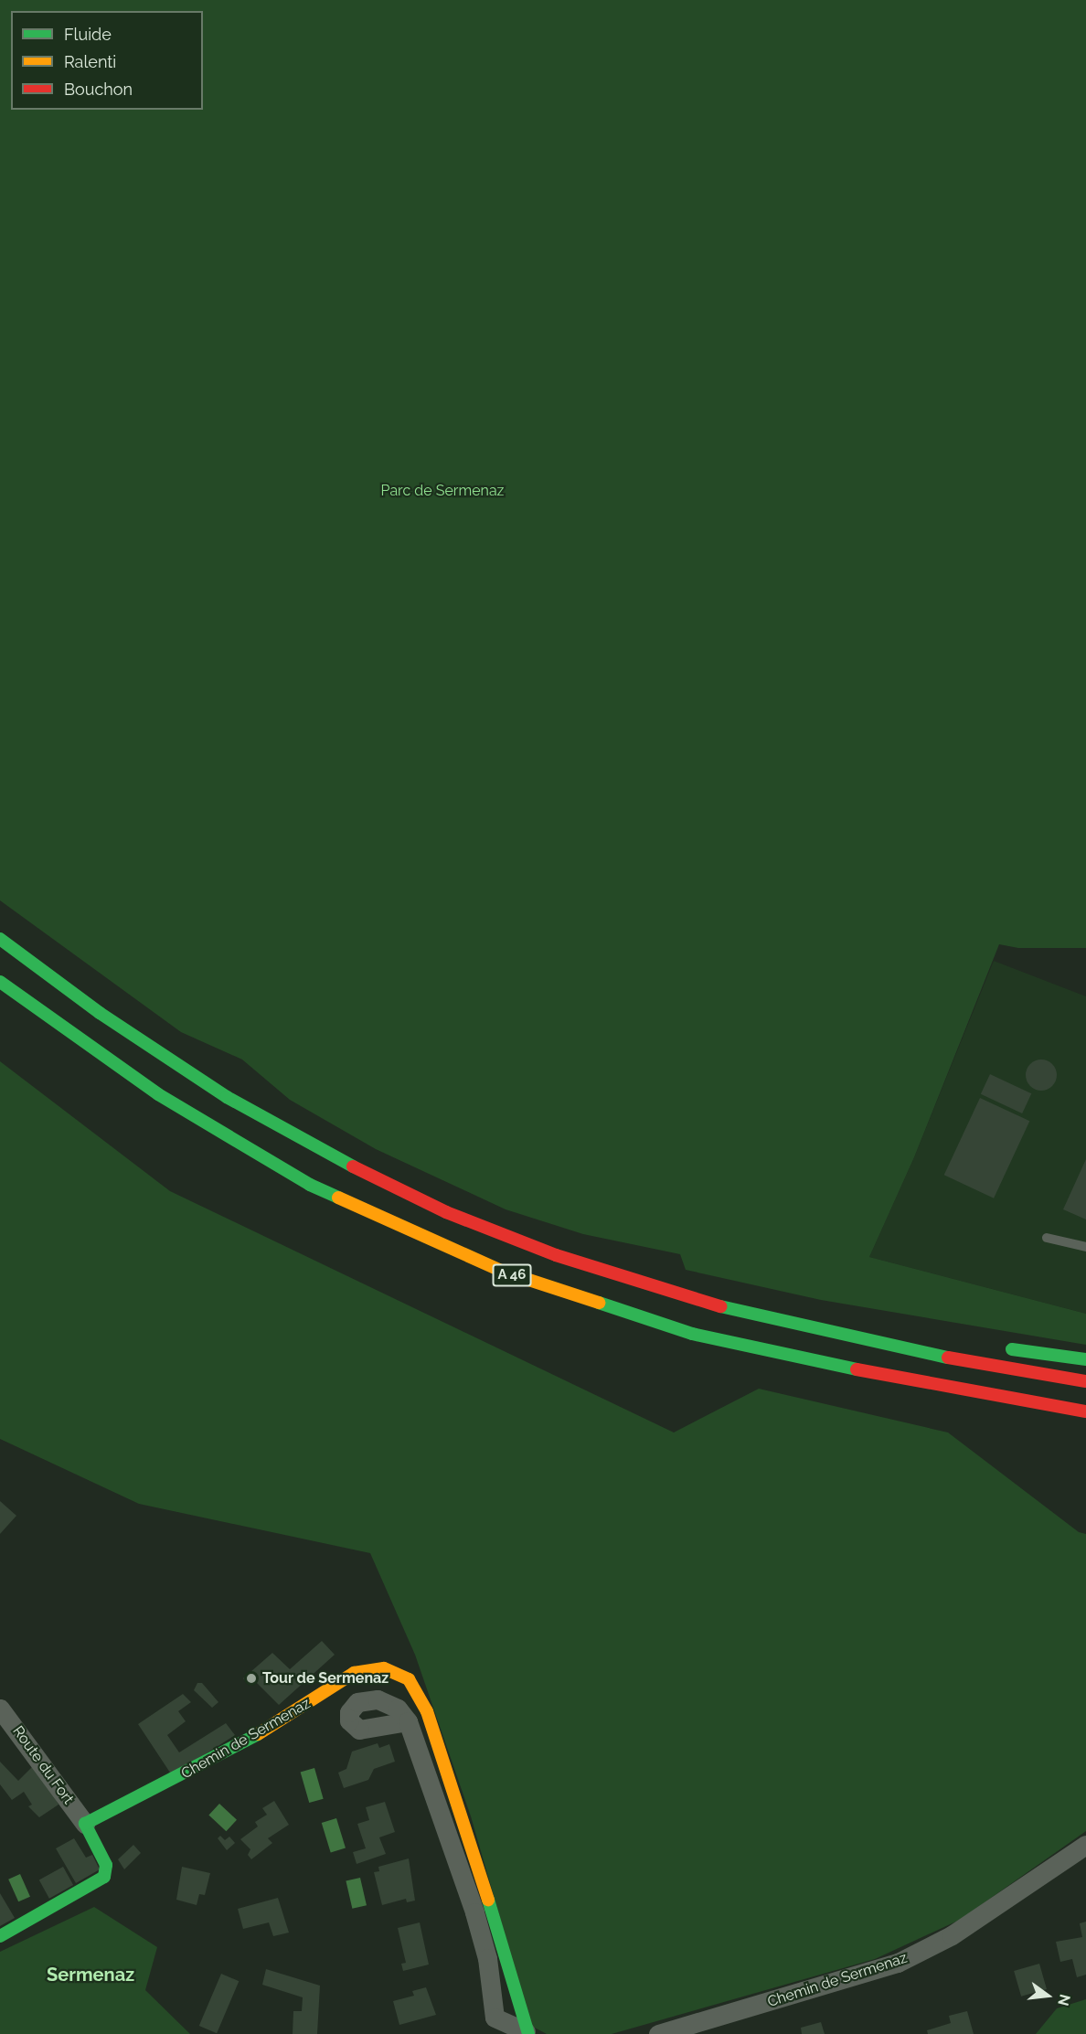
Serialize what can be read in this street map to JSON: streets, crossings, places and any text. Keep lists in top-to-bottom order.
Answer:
{
  "streets": {
    "main road": ["A 46", "Chemin de Sermenaz"],
    "street": ["Route du Fort"]
  },
  "crossings": [
    ["Chemin de Sermenaz", "Route du Fort"]
  ],
  "districts": ["Sermenaz"],
  "parks": ["Parc de Sermenaz"],
  "places": ["Tour de Sermenaz"],
  "legend": ["Fluide", "Ralenti", "Bouchon"],
  "north": "right"
}
